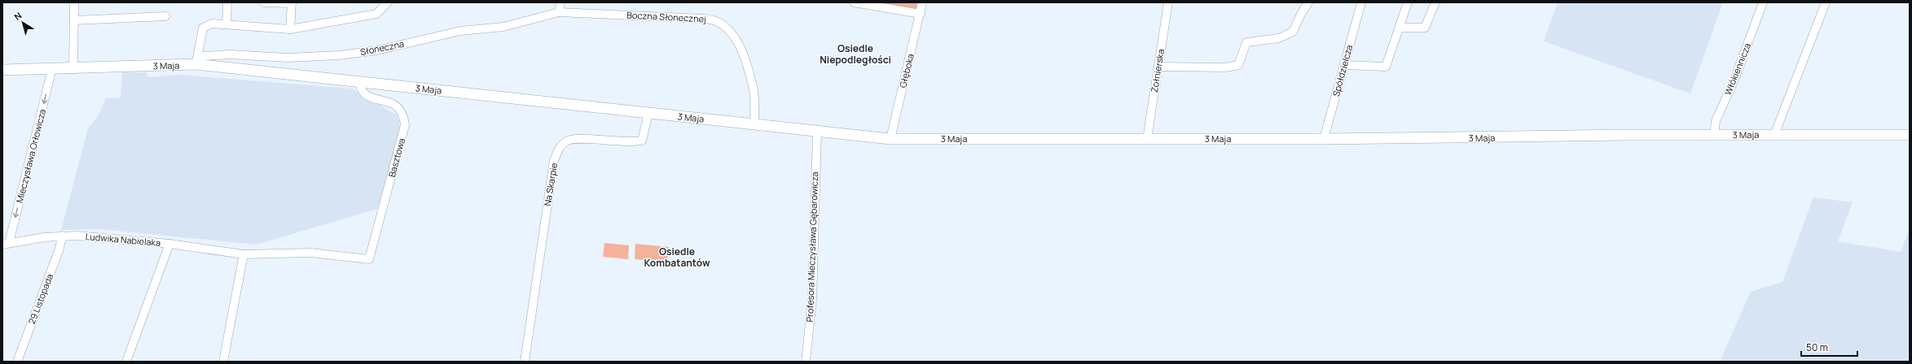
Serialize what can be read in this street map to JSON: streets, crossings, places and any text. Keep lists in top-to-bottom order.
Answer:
{
  "streets": {
    "street": [
      "Boczna Słonecznej",
      "Słoneczna",
      "3 Maja",
      "Włókiennicza",
      "Głęboka",
      "Żołnierska",
      "Spółdzielcza",
      "Mieczysława Orłowicza",
      "Basztowa",
      "Na Skarpie",
      "Ludwika Nabielaka",
      "Profesora Mieczysława Gębarowicza",
      "29 Listopada"
    ]
  },
  "crossings": [
    ["Boczna Słonecznej", "Słoneczna"],
    ["Boczna Słonecznej", "3 Maja"],
    ["Słoneczna", "3 Maja"],
    ["3 Maja", "Włókiennicza"],
    ["3 Maja", "Głęboka"],
    ["3 Maja", "Żołnierska"],
    ["3 Maja", "Spółdzielcza"],
    ["3 Maja", "Mieczysława Orłowicza"],
    ["3 Maja", "Basztowa"],
    ["3 Maja", "Na Skarpie"],
    ["3 Maja", "Profesora Mieczysława Gębarowicza"],
    ["Mieczysława Orłowicza", "Ludwika Nabielaka"],
    ["Basztowa", "Ludwika Nabielaka"],
    ["Ludwika Nabielaka", "29 Listopada"]
  ],
  "one_way": ["Mieczysława Orłowicza"],
  "districts": ["Osiedle Niepodległości", "Osiedle Kombatantów"],
  "scale_bar": "50 m",
  "north": "top left"
}
